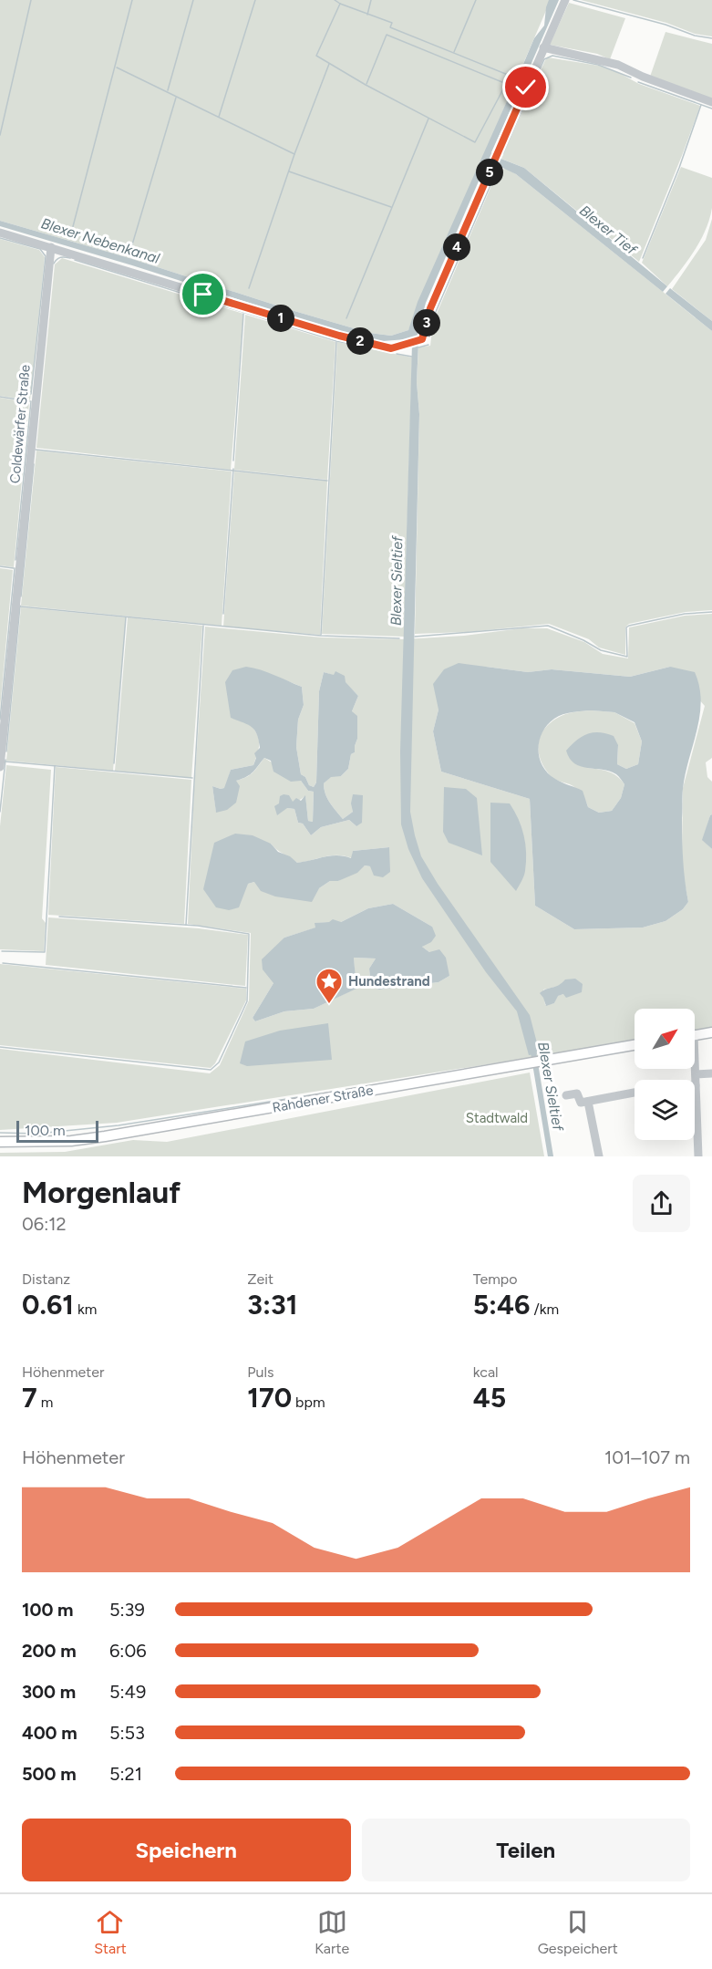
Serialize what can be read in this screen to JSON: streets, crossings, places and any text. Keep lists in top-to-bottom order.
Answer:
{
  "streets": {
    "main road": ["Rahdener Straße"],
    "street": ["Coldewärfer Straße"]
  },
  "water": ["Blexer Tief", "Blexer Nebenkanal", "Blexer Sieltief"],
  "parks": ["Stadtwald"],
  "places": {
    "place": ["Hundestrand"]
  },
  "scale_bar": "100 m",
  "north": "top right",
  "page": {
    "pins": [
      "5",
      "4",
      "1",
      "3",
      "2"
    ],
    "scale": "100 m",
    "heading": ["Morgenlauf", "06:12"],
    "stats": [
      ["Distanz", "0.61 km"],
      ["Zeit", "3:31"],
      ["Tempo", "5:46 /km"],
      ["Höhenmeter", "7 m"],
      ["Puls", "170 bpm"],
      ["kcal", "45"]
    ],
    "chart": ["Höhenmeter", "101–107 m"],
    "list": [
      {
        "name": "100 m",
        "note": "5:39"
      },
      {
        "name": "200 m",
        "note": "6:06"
      },
      {
        "name": "300 m",
        "note": "5:49"
      },
      {
        "name": "400 m",
        "note": "5:53"
      },
      {
        "name": "500 m",
        "note": "5:21"
      }
    ],
    "buttons": ["Speichern", "Teilen"],
    "tabs": ["Start", "Karte", "Gespeichert"]
  }
}
